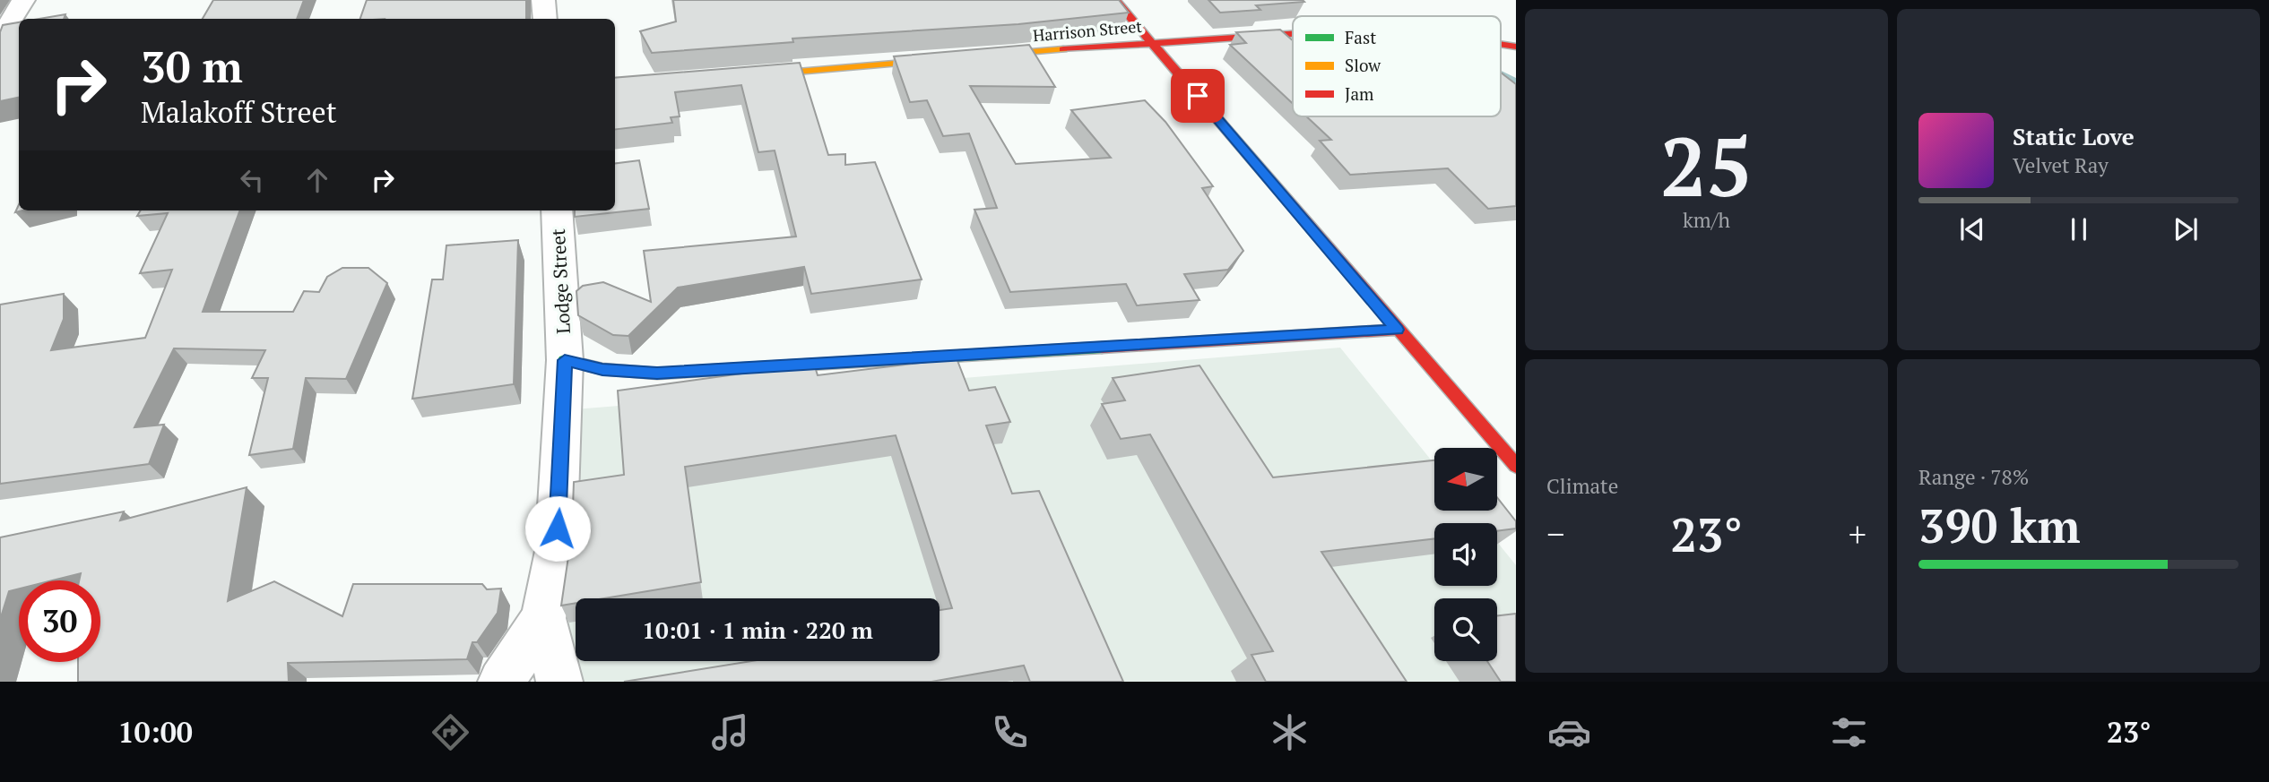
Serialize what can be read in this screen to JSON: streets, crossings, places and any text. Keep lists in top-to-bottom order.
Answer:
{
  "streets": {
    "street": ["Harrison Street", "Lodge Street"]
  },
  "legend": ["Fast", "Slow", "Jam"],
  "north": "left",
  "page": {
    "tile": [
      ["25", "km/h"],
      "Climate",
      ["Range · 78%", "390 km"]
    ],
    "turn": ["30 m", "Malakoff Street"],
    "song": ["Static Love", "Velvet Ray"],
    "heat": ["−", "23°", "+"],
    "limit": "30",
    "trip": "10:01 · 1 min · 220 m",
    "tabs": ["10:00", "23°"]
  }
}
